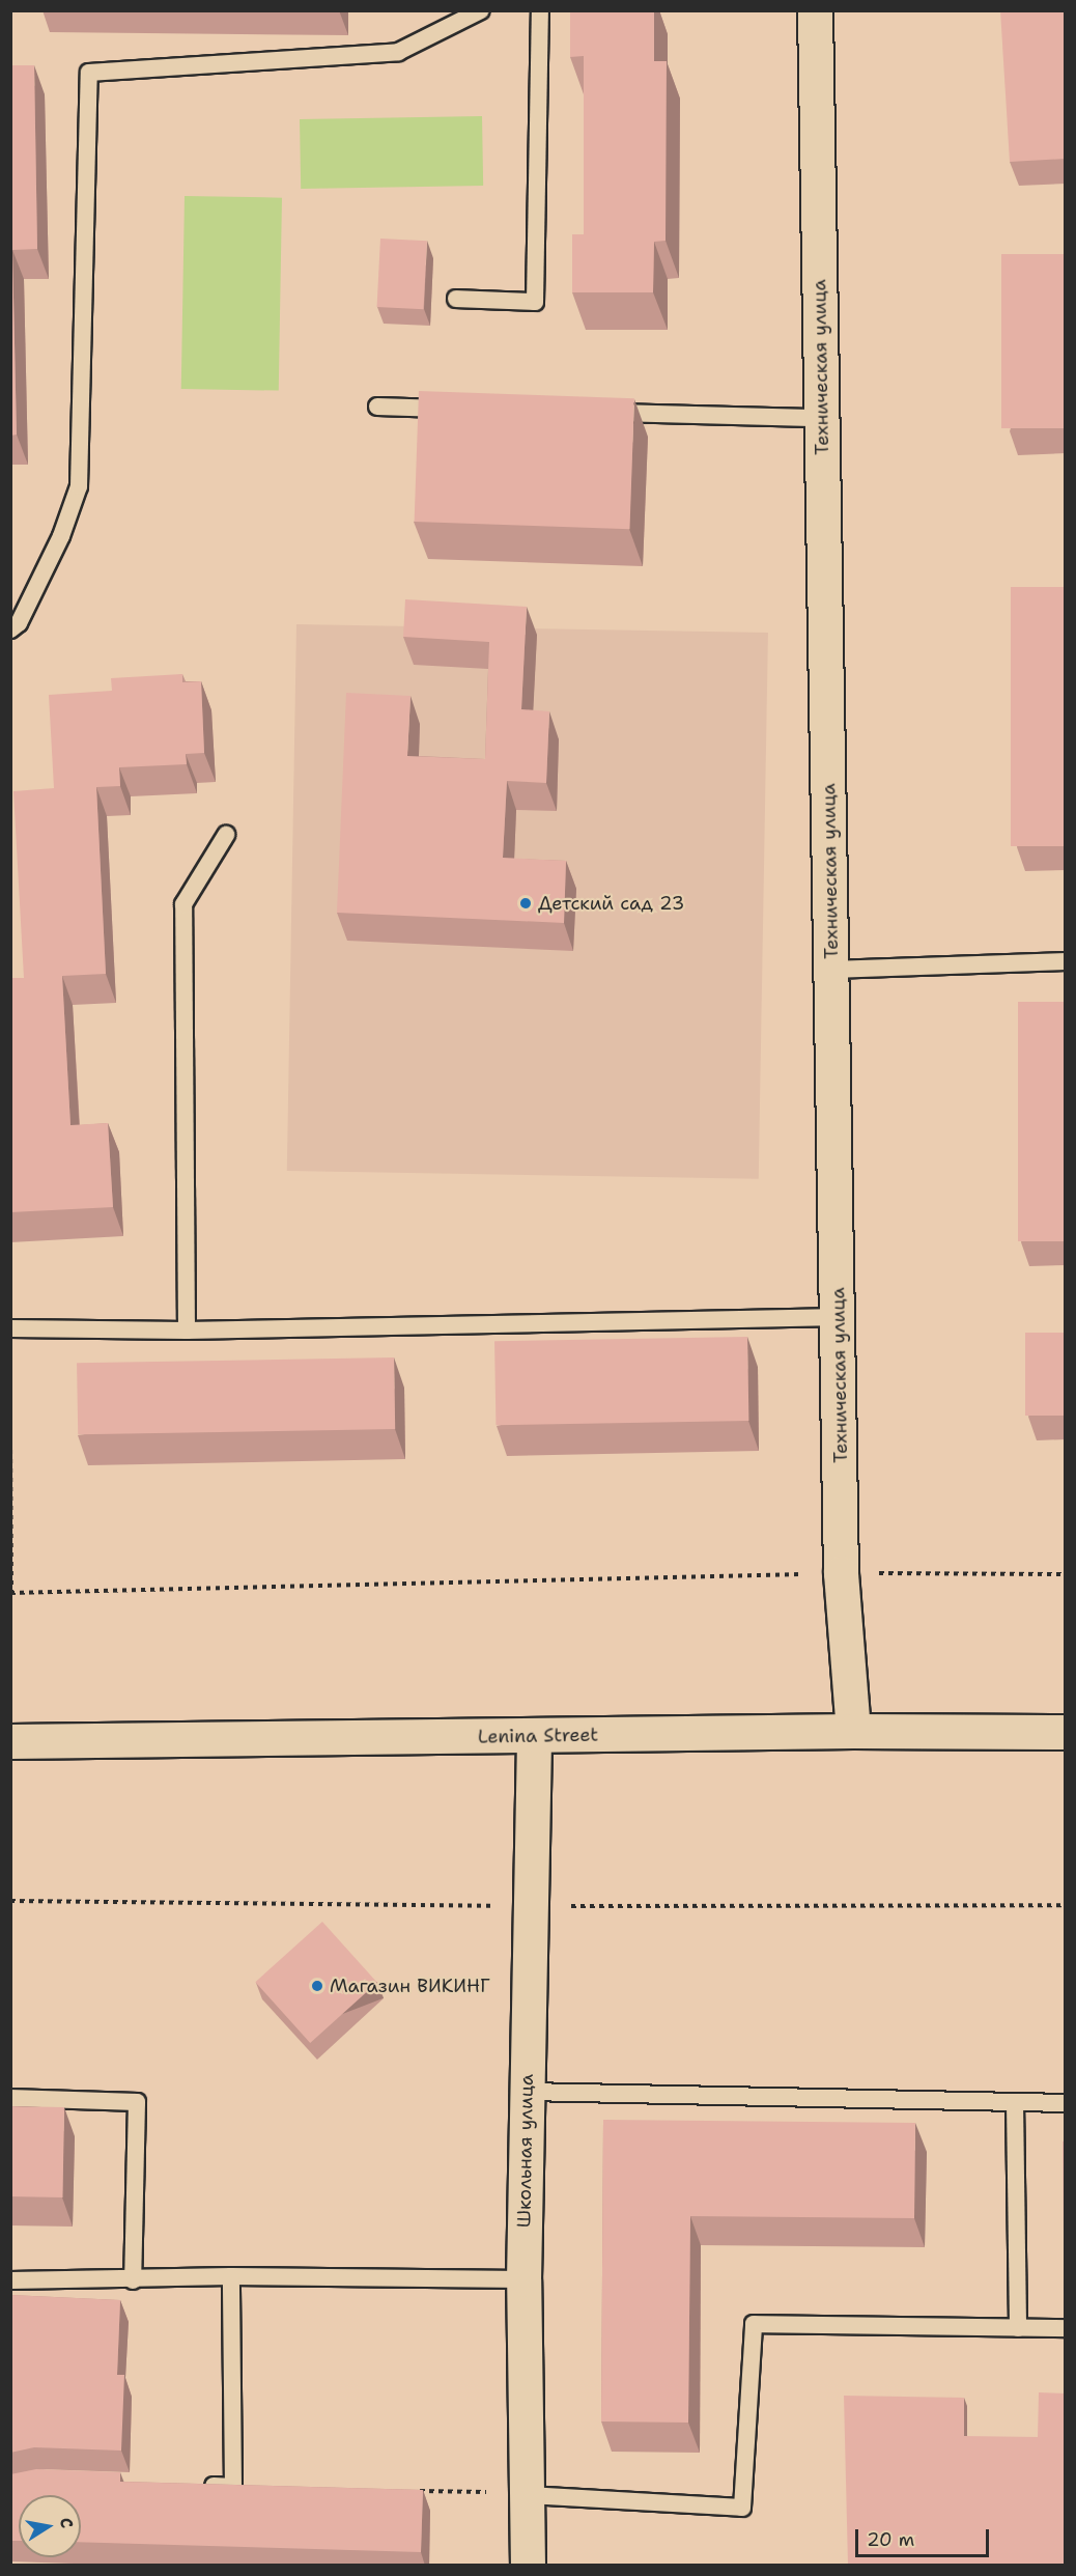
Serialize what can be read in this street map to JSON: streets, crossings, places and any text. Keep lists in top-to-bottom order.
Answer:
{
  "streets": {
    "street": ["Техническая улица", "Lenina Street", "Школьная улица"]
  },
  "crossings": [
    ["Техническая улица", "Lenina Street"],
    ["Lenina Street", "Школьная улица"]
  ],
  "places": ["Детский сад 23", "Магазин ВИКИНГ"],
  "scale_bar": "20 m",
  "north": "right"
}
